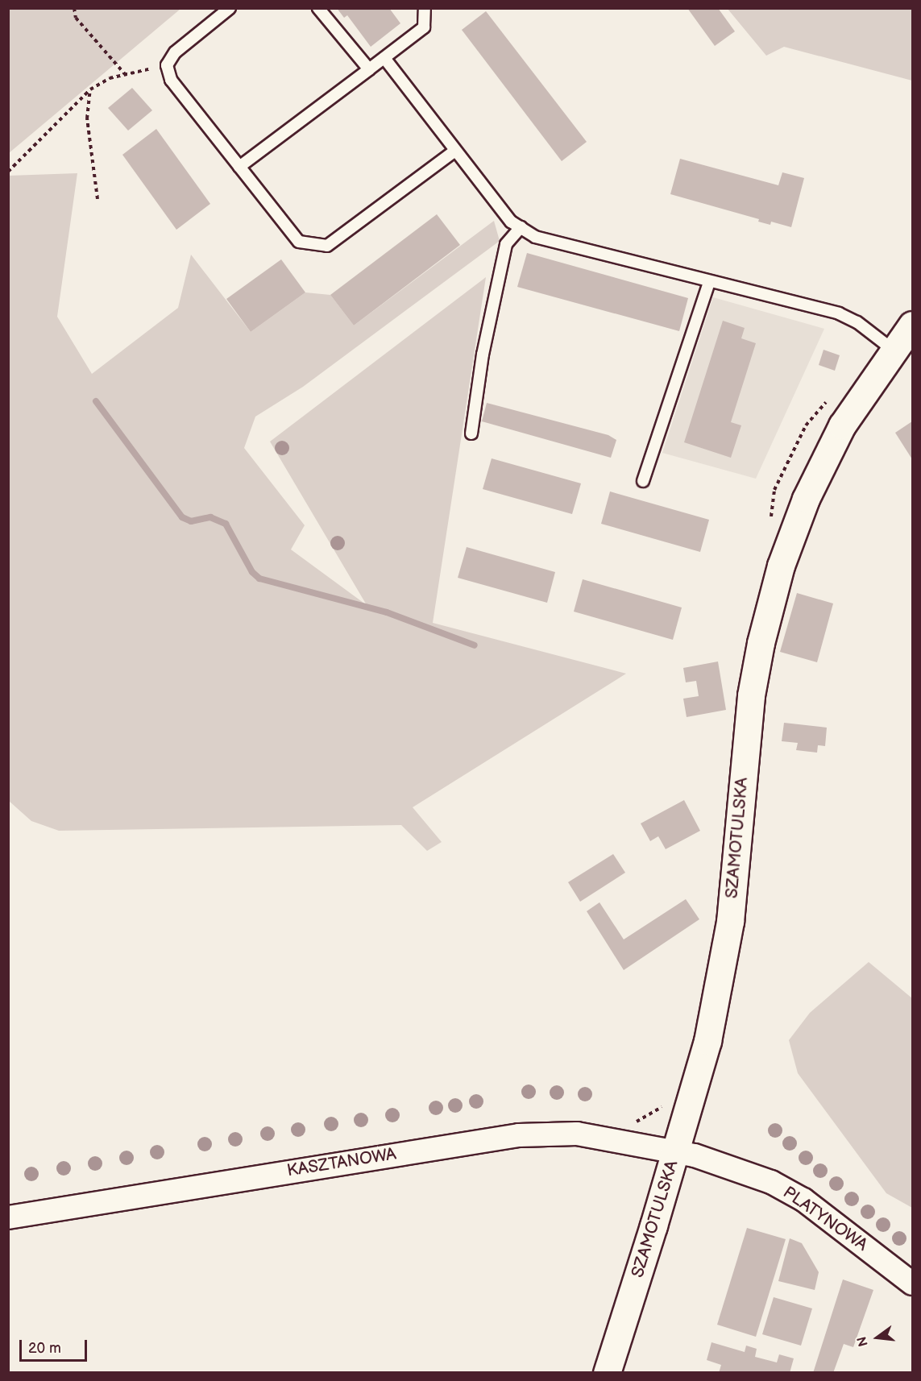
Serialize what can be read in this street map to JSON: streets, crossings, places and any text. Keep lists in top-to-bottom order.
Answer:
{
  "streets": {
    "street": ["SZAMOTULSKA", "KASZTANOWA", "PLATYNOWA"]
  },
  "crossings": [
    ["SZAMOTULSKA", "KASZTANOWA"],
    ["SZAMOTULSKA", "PLATYNOWA"],
    ["KASZTANOWA", "PLATYNOWA"]
  ],
  "scale_bar": "20 m",
  "north": "left"
}
